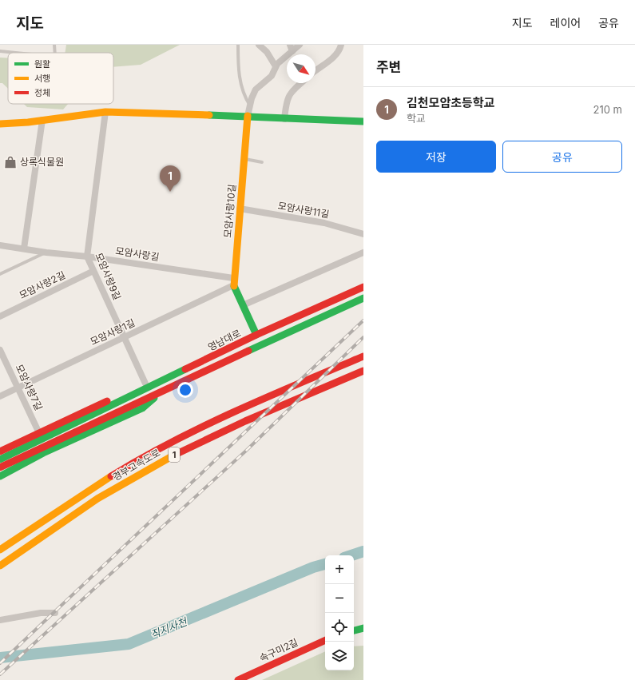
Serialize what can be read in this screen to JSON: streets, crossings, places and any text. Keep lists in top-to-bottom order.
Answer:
{
  "streets": {
    "main road": [
      "모암사랑10길",
      "영남대로",
      "1",
      "경부고속도로",
      "속구미2길"
    ],
    "street": [
      "모암사랑11길",
      "모암사랑길",
      "모암사랑9길",
      "모암사랑2길",
      "모암사랑1길",
      "모암사랑7길"
    ]
  },
  "crossings": [
    ["모암사랑11길", "모암사랑10길"],
    ["모암사랑10길", "모암사랑길"],
    ["모암사랑10길", "모암사랑1길"],
    ["모암사랑길", "모암사랑9길"],
    ["모암사랑길", "모암사랑1길"],
    ["모암사랑9길", "모암사랑2길"],
    ["모암사랑9길", "모암사랑1길"],
    ["모암사랑1길", "모암사랑7길"]
  ],
  "water": ["직지사천"],
  "places": {
    "shop": ["상록식물원"]
  },
  "legend": ["원활", "서행", "정체"],
  "north": "bottom right",
  "page": {
    "header": "지도",
    "nav": ["지도", "레이어", "공유"],
    "heading": "주변",
    "list": [
      {
        "mark": "1",
        "name": "김천모암초등학교",
        "note": "학교",
        "value": "210 m"
      }
    ],
    "buttons": ["저장", "공유"],
    "pins": "1",
    "map_buttons": ["+", "−"]
  }
}
